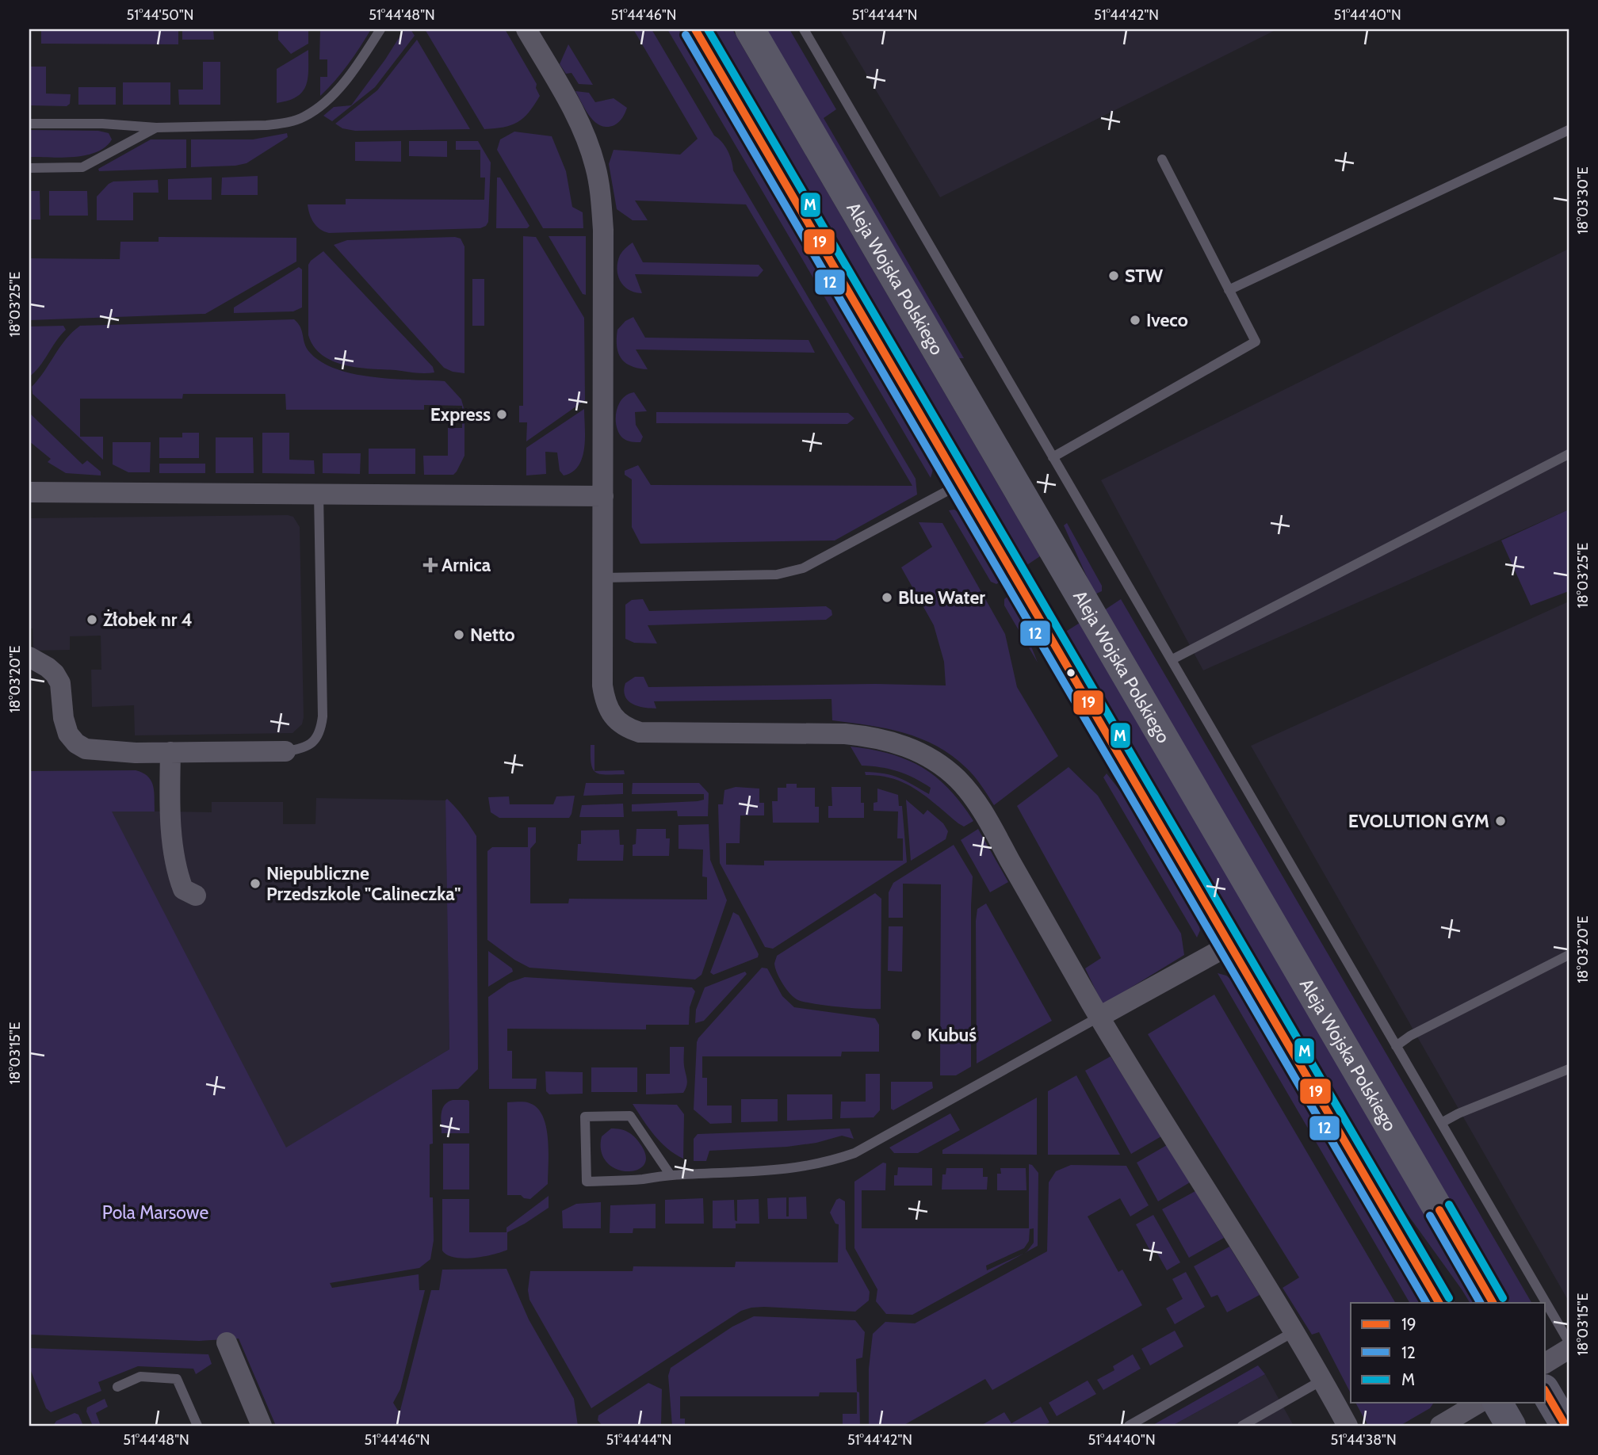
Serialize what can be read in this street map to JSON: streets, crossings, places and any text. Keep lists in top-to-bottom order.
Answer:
{
  "streets": {
    "main road": ["Aleja Wojska Polskiego"]
  },
  "parks": ["Pola Marsowe"],
  "places": {
    "other": [
      "STW",
      "Iveco",
      "Express",
      "Blue Water",
      "Żłobek nr 4",
      "Netto",
      "EVOLUTION GYM",
      "Niepubliczne Przedszkole \"Calineczka\"",
      "Kubuś"
    ],
    "health": ["Arnica"]
  },
  "lines": ["transit line 19", "transit line M", "transit line 12"],
  "legend": ["19", "12", "M"],
  "coordinates": [
    "51°44'50\"N",
    "51°44'48\"N",
    "51°44'46\"N",
    "51°44'44\"N",
    "51°44'42\"N",
    "51°44'40\"N",
    "18°03'30\"E",
    "18°03'25\"E",
    "18°03'20\"E",
    "18°03'15\"E",
    "51°44'38\"N"
  ]
}
